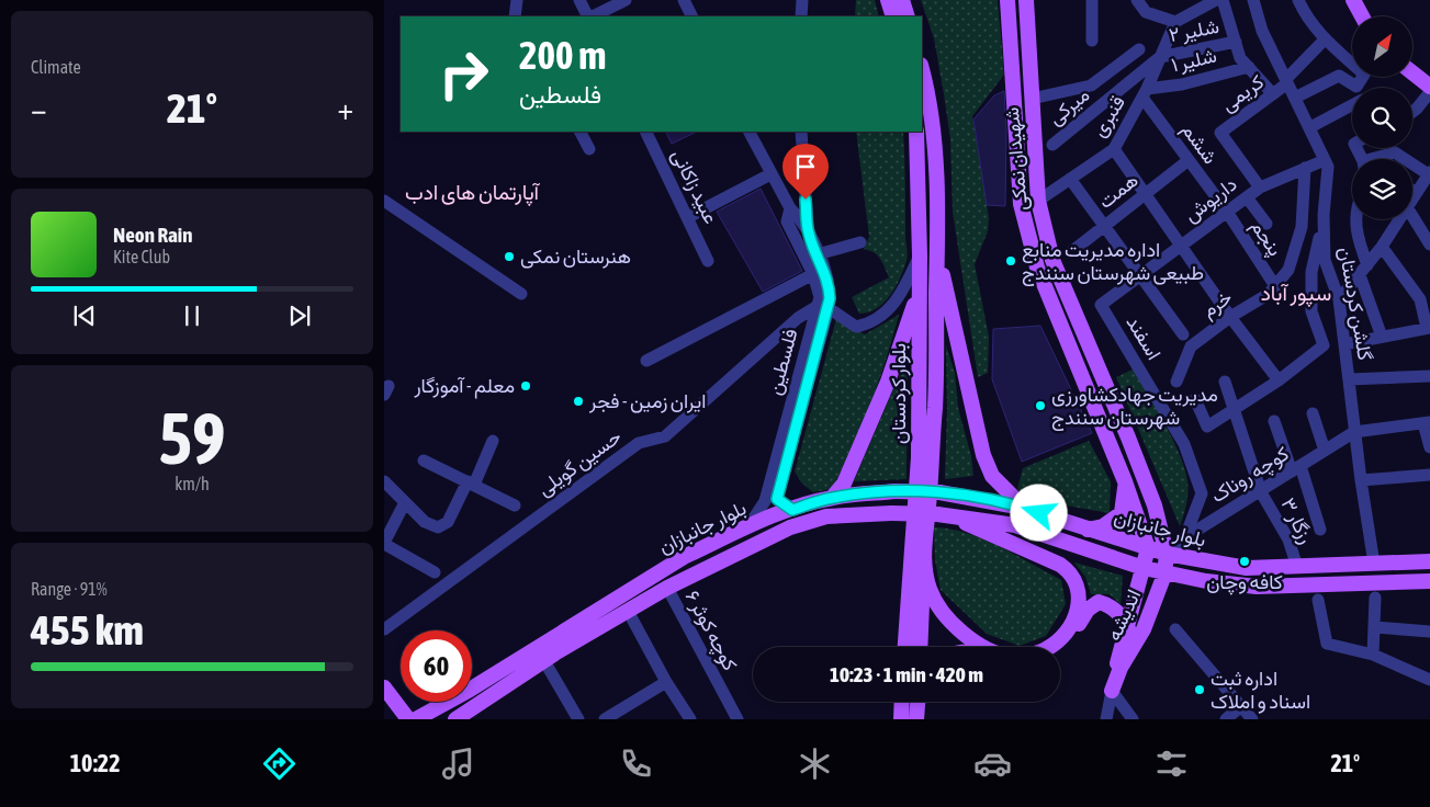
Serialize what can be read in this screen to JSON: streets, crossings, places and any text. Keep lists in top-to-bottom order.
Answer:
{
  "streets": {
    "main road": [
      "شهیدان نمکی",
      "بلوار کردستان",
      "بلوار جانبازان",
      "اندیشه"
    ],
    "street": [
      "شلیر ۲",
      "شلیر ۱",
      "کریمی",
      "میرکی",
      "قنبری",
      "ششم",
      "عبید زاکانی",
      "همت",
      "داریوش",
      "پنجم",
      "خرم",
      "گلشن کردستان",
      "اسفند",
      "فلسطین",
      "حسین گویلی",
      "کوچه روناک",
      "رزگار ۳",
      "کوچه کوثر ۶"
    ]
  },
  "crossings": [
    ["شلیر ۲", "میرکی"],
    ["شلیر ۲", "قنبری"],
    ["شلیر ۱", "قنبری"],
    ["شلیر ۱", "ششم"],
    ["کریمی", "داریوش"],
    ["کریمی", "گلشن کردستان"],
    ["میرکی", "قنبری"],
    ["قنبری", "ششم"],
    ["قنبری", "شهیدان نمکی"],
    ["ششم", "همت"],
    ["ششم", "داریوش"],
    ["ششم", "پنجم"],
    ["شهیدان نمکی", "کوچه روناک"],
    ["شهیدان نمکی", "بلوار جانبازان"],
    ["شهیدان نمکی", "اندیشه"],
    ["داریوش", "پنجم"],
    ["داریوش", "خرم"],
    ["داریوش", "گلشن کردستان"],
    ["داریوش", "اسفند"],
    ["پنجم", "خرم"],
    ["گلشن کردستان", "کوچه روناک"],
    ["گلشن کردستان", "بلوار جانبازان"],
    ["اسفند", "کوچه روناک"],
    ["فلسطین", "حسین گویلی"],
    ["فلسطین", "بلوار جانبازان"],
    ["کوچه روناک", "رزگار ۳"],
    ["کوچه روناک", "بلوار جانبازان"],
    ["کوچه روناک", "اندیشه"],
    ["رزگار ۳", "بلوار جانبازان"],
    ["بلوار جانبازان", "اندیشه"],
    ["بلوار جانبازان", "کوچه کوثر ۶"]
  ],
  "districts": ["آپارتمان های ادب", "سپور آباد"],
  "places": [
    "هنرستان نمکی",
    "اداره مدیریت منابع طبیعی شهرستان سنندج",
    "معلم - آموزگار",
    "ایران زمین - فجر",
    "مدیریت جهادکشاورزی شهرستان سنندج",
    "کافه وچان",
    "اداره ثبت اسناد و املاک"
  ],
  "north": "top right",
  "page": {
    "tile": [
      "Climate",
      ["59", "km/h"],
      ["Range · 91%", "455 km"]
    ],
    "turn": ["200 m", "فلسطین"],
    "heat": ["−", "21°", "+"],
    "song": ["Neon Rain", "Kite Club"],
    "limit": "60",
    "trip": "10:23 · 1 min · 420 m",
    "tabs": ["10:22", "21°"]
  }
}
